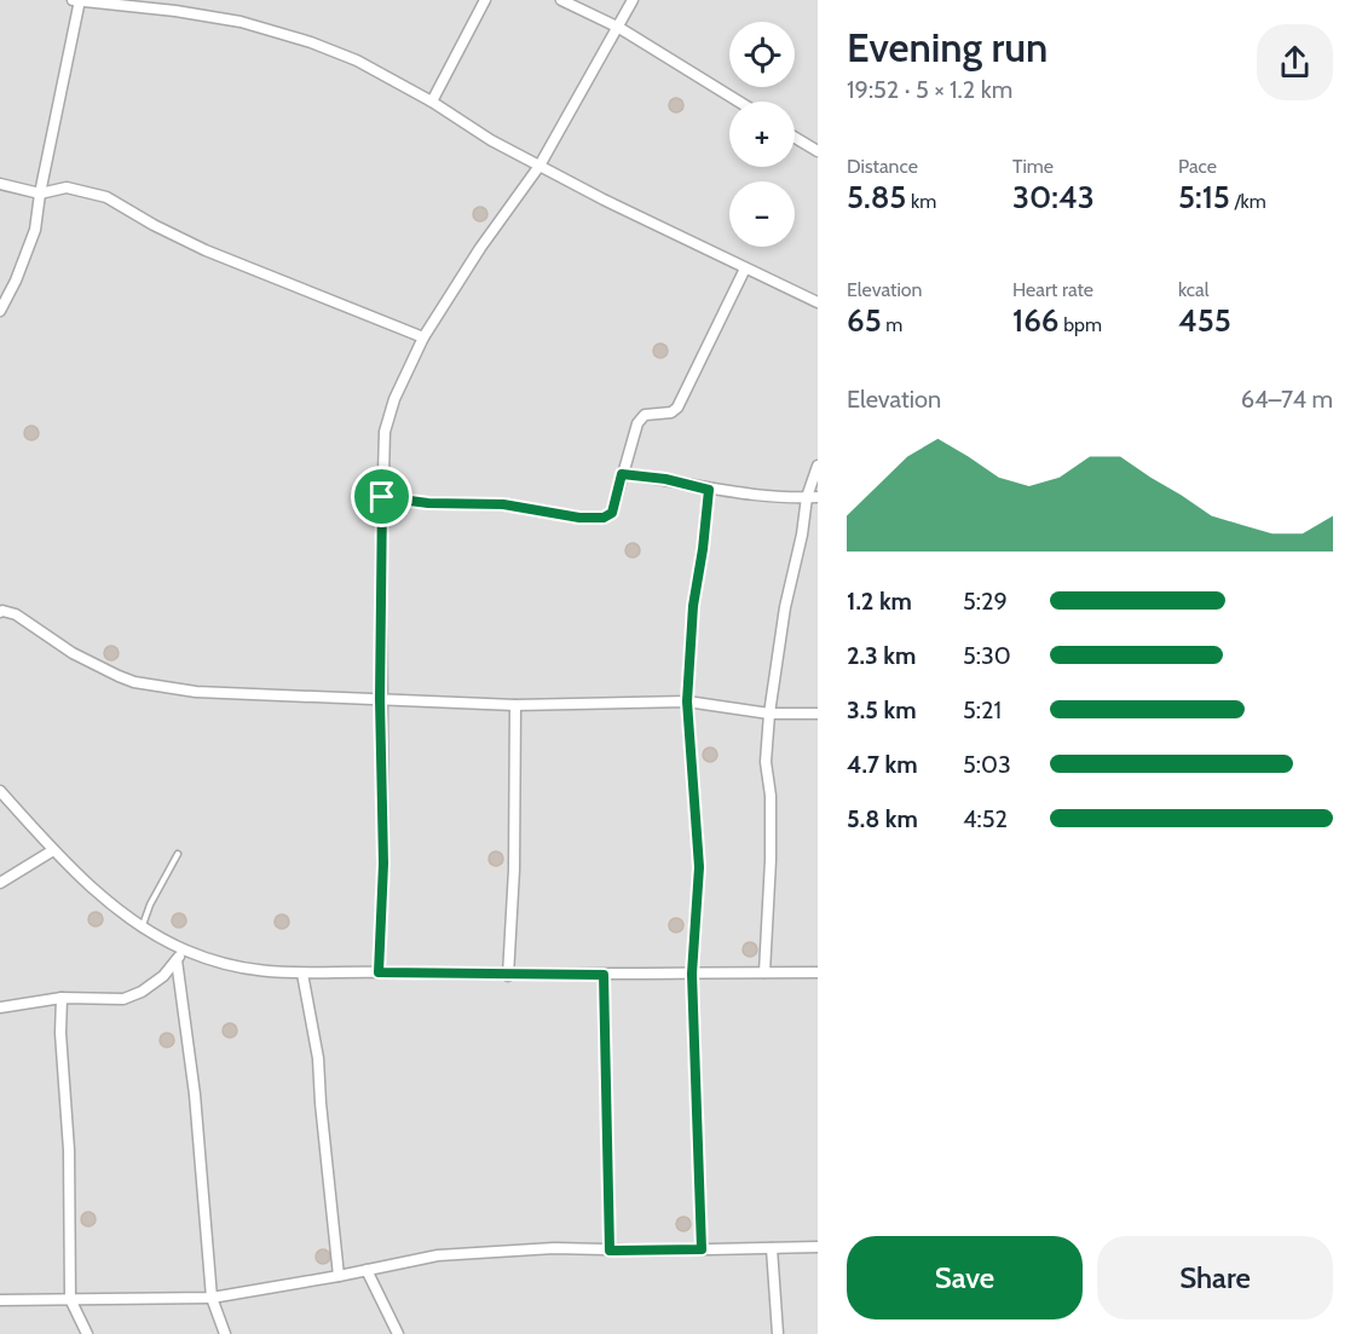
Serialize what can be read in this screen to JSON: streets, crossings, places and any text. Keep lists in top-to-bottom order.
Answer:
{
  "page": {
    "heading": ["Evening run", "19:52 · 5 × 1.2 km"],
    "map_buttons": ["+", "−"],
    "stats": [
      ["Distance", "5.85 km"],
      ["Time", "30:43"],
      ["Pace", "5:15 /km"],
      ["Elevation", "65 m"],
      ["Heart rate", "166 bpm"],
      ["kcal", "455"]
    ],
    "chart": ["Elevation", "64–74 m"],
    "list": [
      {
        "name": "1.2 km",
        "note": "5:29"
      },
      {
        "name": "2.3 km",
        "note": "5:30"
      },
      {
        "name": "3.5 km",
        "note": "5:21"
      },
      {
        "name": "4.7 km",
        "note": "5:03"
      },
      {
        "name": "5.8 km",
        "note": "4:52"
      }
    ],
    "buttons": ["Save", "Share"]
  }
}
